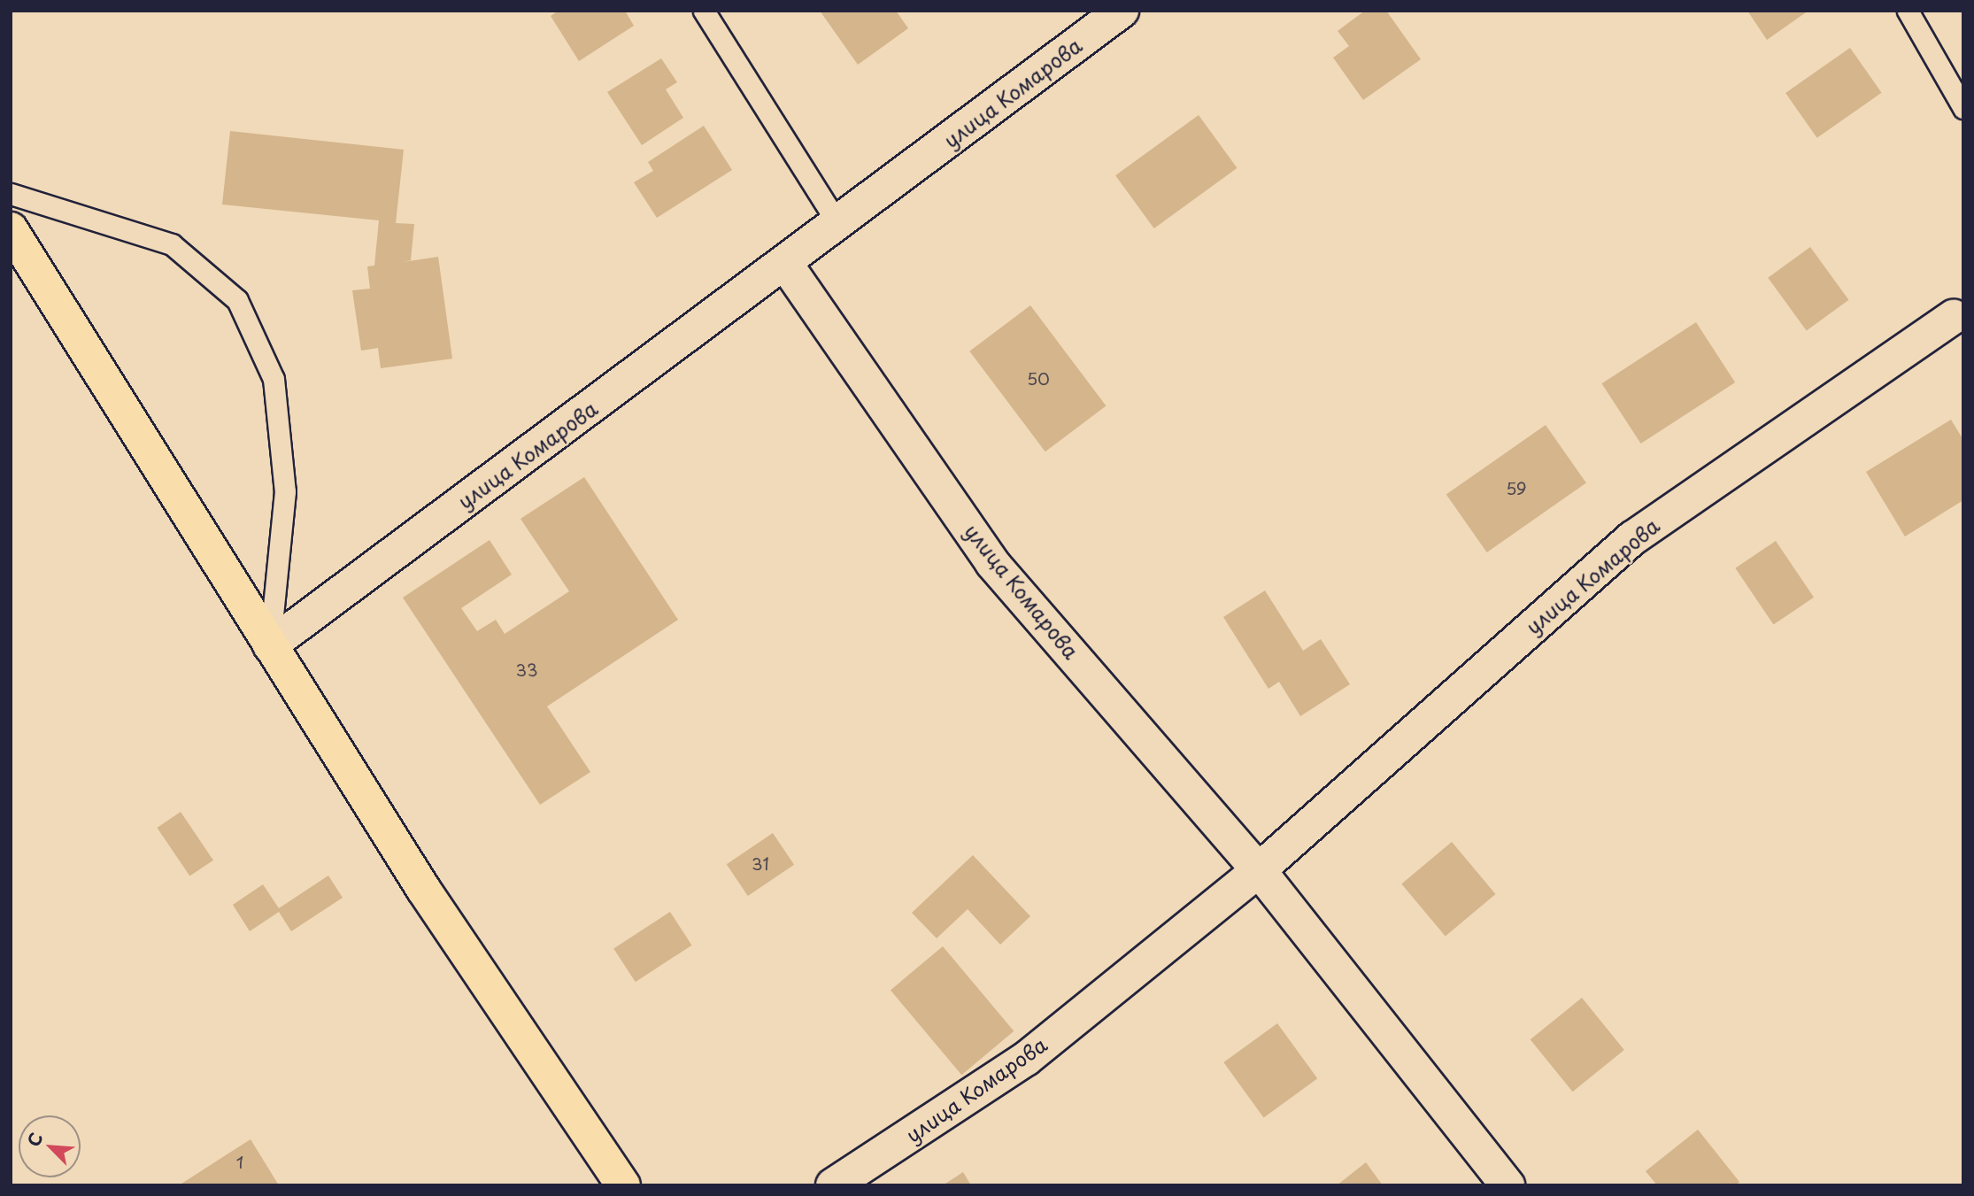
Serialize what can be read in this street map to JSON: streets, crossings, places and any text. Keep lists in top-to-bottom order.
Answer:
{
  "streets": {
    "street": ["улица Комарова"]
  },
  "house_numbers": [
    "50",
    "59",
    "33",
    "31",
    "1"
  ],
  "north": "top left"
}
